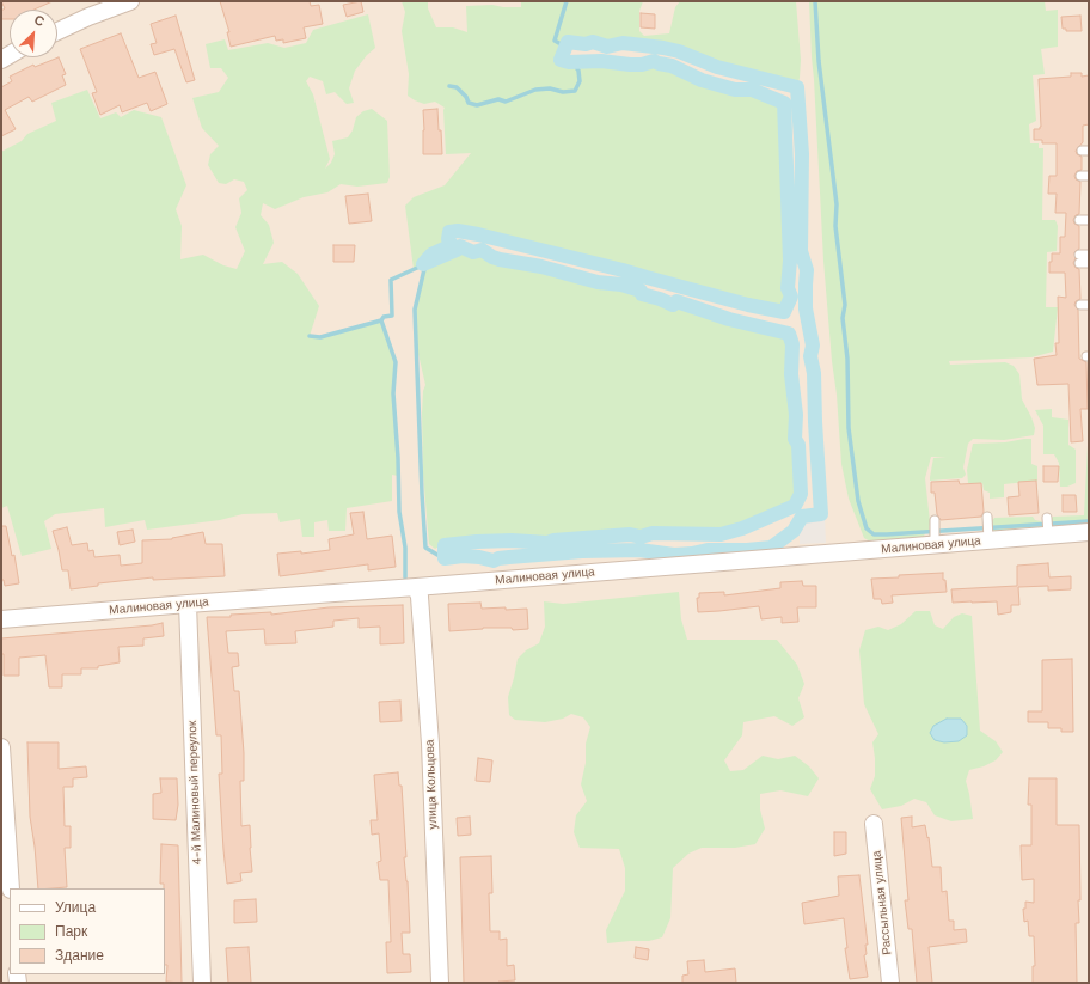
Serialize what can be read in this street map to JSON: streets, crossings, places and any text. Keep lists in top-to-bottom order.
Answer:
{
  "streets": {
    "street": [
      "Малиновая улица",
      "улица Кольцова",
      "4-й Малиновый переулок",
      "Рассыльная улица"
    ]
  },
  "crossings": [
    ["Малиновая улица", "улица Кольцова"],
    ["Малиновая улица", "4-й Малиновый переулок"]
  ],
  "legend": ["Улица", "Парк", "Здание"],
  "north": "top right"
}
